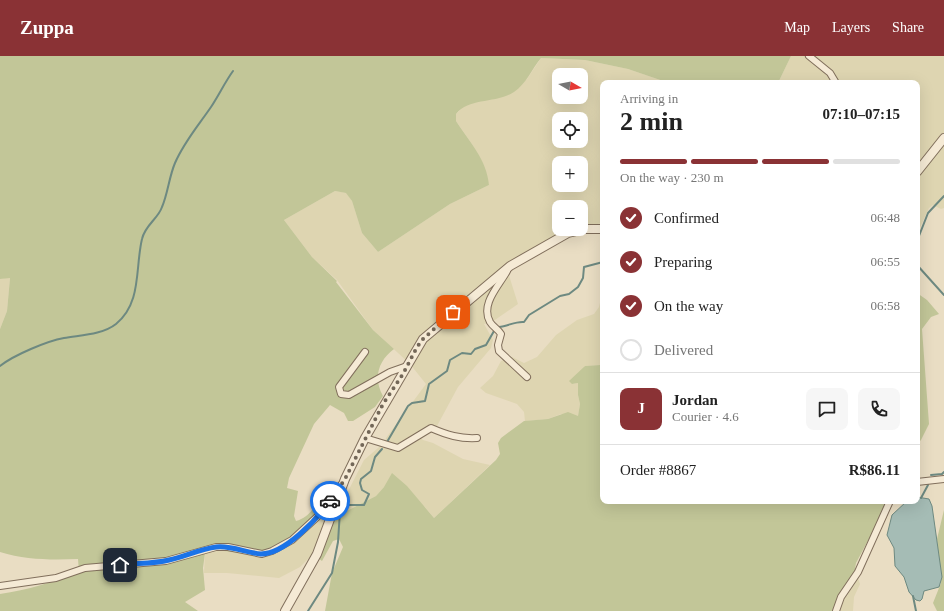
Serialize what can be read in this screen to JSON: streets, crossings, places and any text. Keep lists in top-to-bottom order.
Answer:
{
  "north": "right",
  "page": {
    "header": "Zuppa",
    "nav": ["Map", "Layers", "Share"],
    "map_buttons": ["+", "−"],
    "heading": ["2 min", "Arriving in", "07:10–07:15"],
    "panel": [
      "Jordan",
      "Courier · 4.6",
      "Order #8867",
      "R$86.11"
    ],
    "bar": "On the way · 230 m",
    "list": [
      ["Confirmed", "06:48"],
      ["Preparing", "06:55"],
      ["On the way", "06:58"],
      "Delivered"
    ],
    "round": "J"
  }
}
